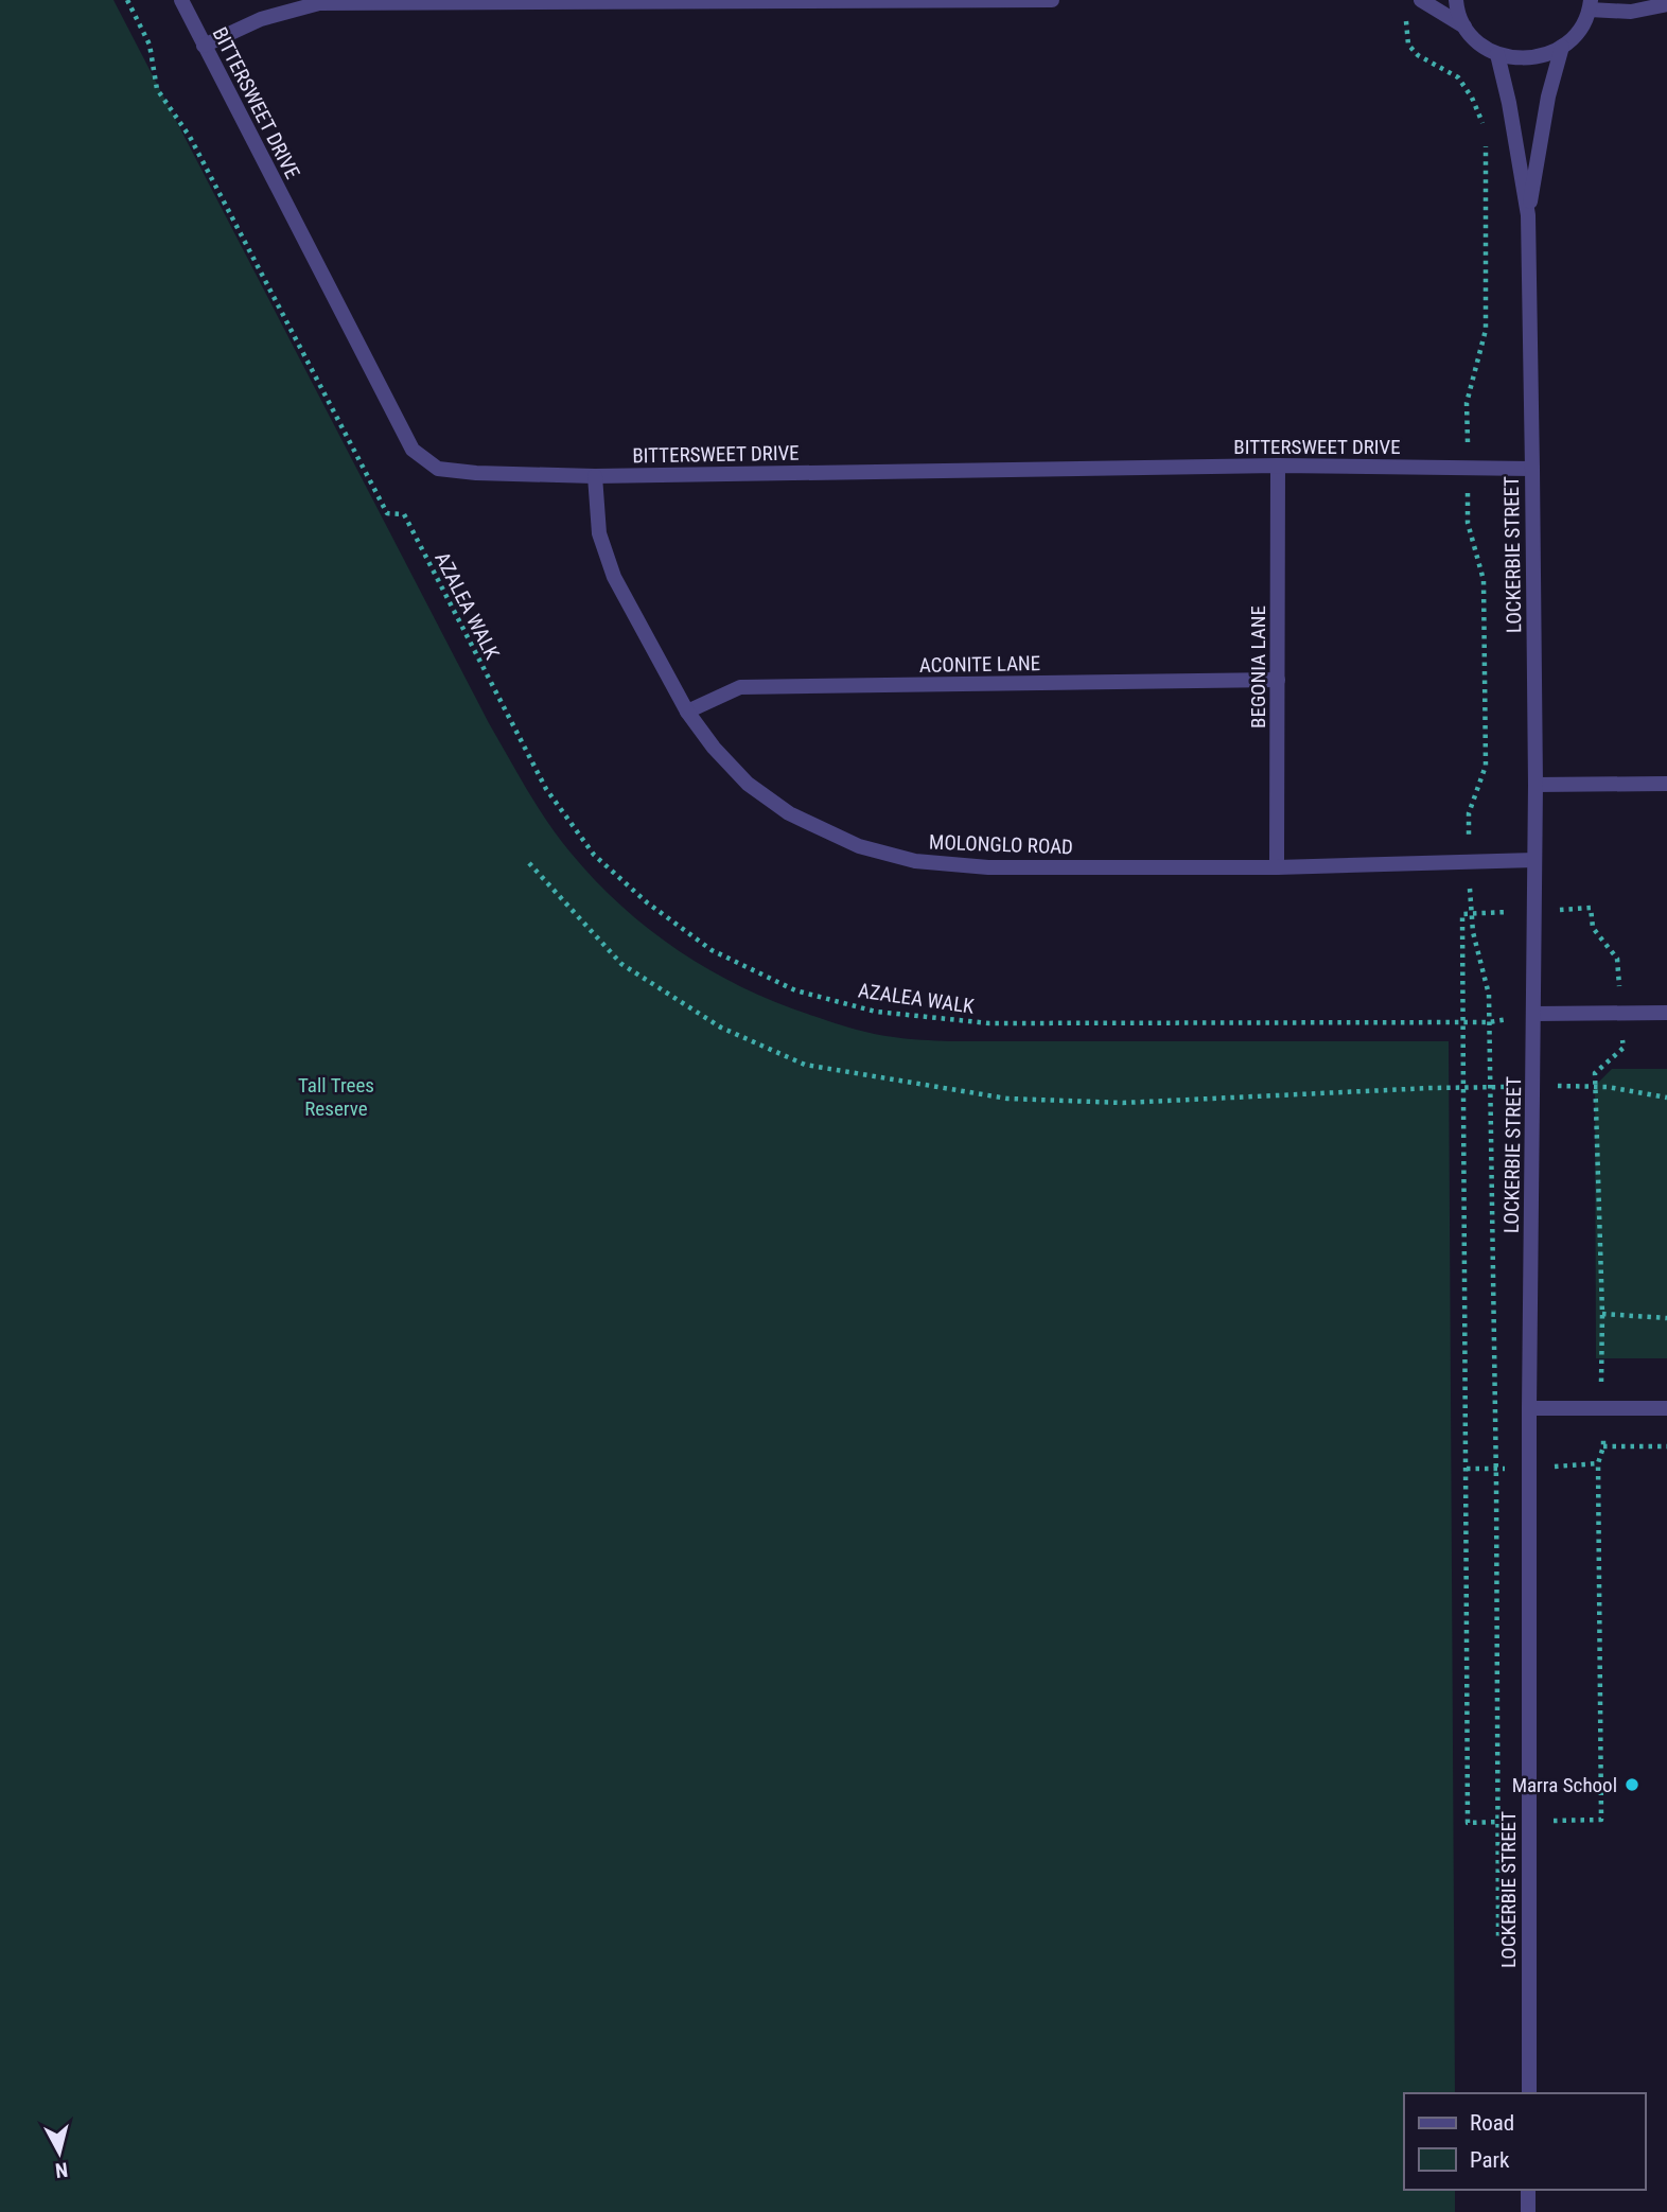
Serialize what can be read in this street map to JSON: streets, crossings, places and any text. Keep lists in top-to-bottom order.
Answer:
{
  "streets": {
    "street": [
      "BITTERSWEET DRIVE",
      "LOCKERBIE STREET",
      "ACONITE LANE",
      "BEGONIA LANE",
      "MOLONGLO ROAD"
    ],
    "path": ["AZALEA WALK"]
  },
  "crossings": [
    ["BITTERSWEET DRIVE", "LOCKERBIE STREET"],
    ["BITTERSWEET DRIVE", "BEGONIA LANE"],
    ["BITTERSWEET DRIVE", "MOLONGLO ROAD"],
    ["LOCKERBIE STREET", "AZALEA WALK"],
    ["LOCKERBIE STREET", "MOLONGLO ROAD"],
    ["ACONITE LANE", "BEGONIA LANE"],
    ["ACONITE LANE", "MOLONGLO ROAD"],
    ["BEGONIA LANE", "MOLONGLO ROAD"]
  ],
  "parks": ["Tall Trees Reserve"],
  "places": ["Marra School"],
  "legend": ["Road", "Park"],
  "north": "bottom"
}
